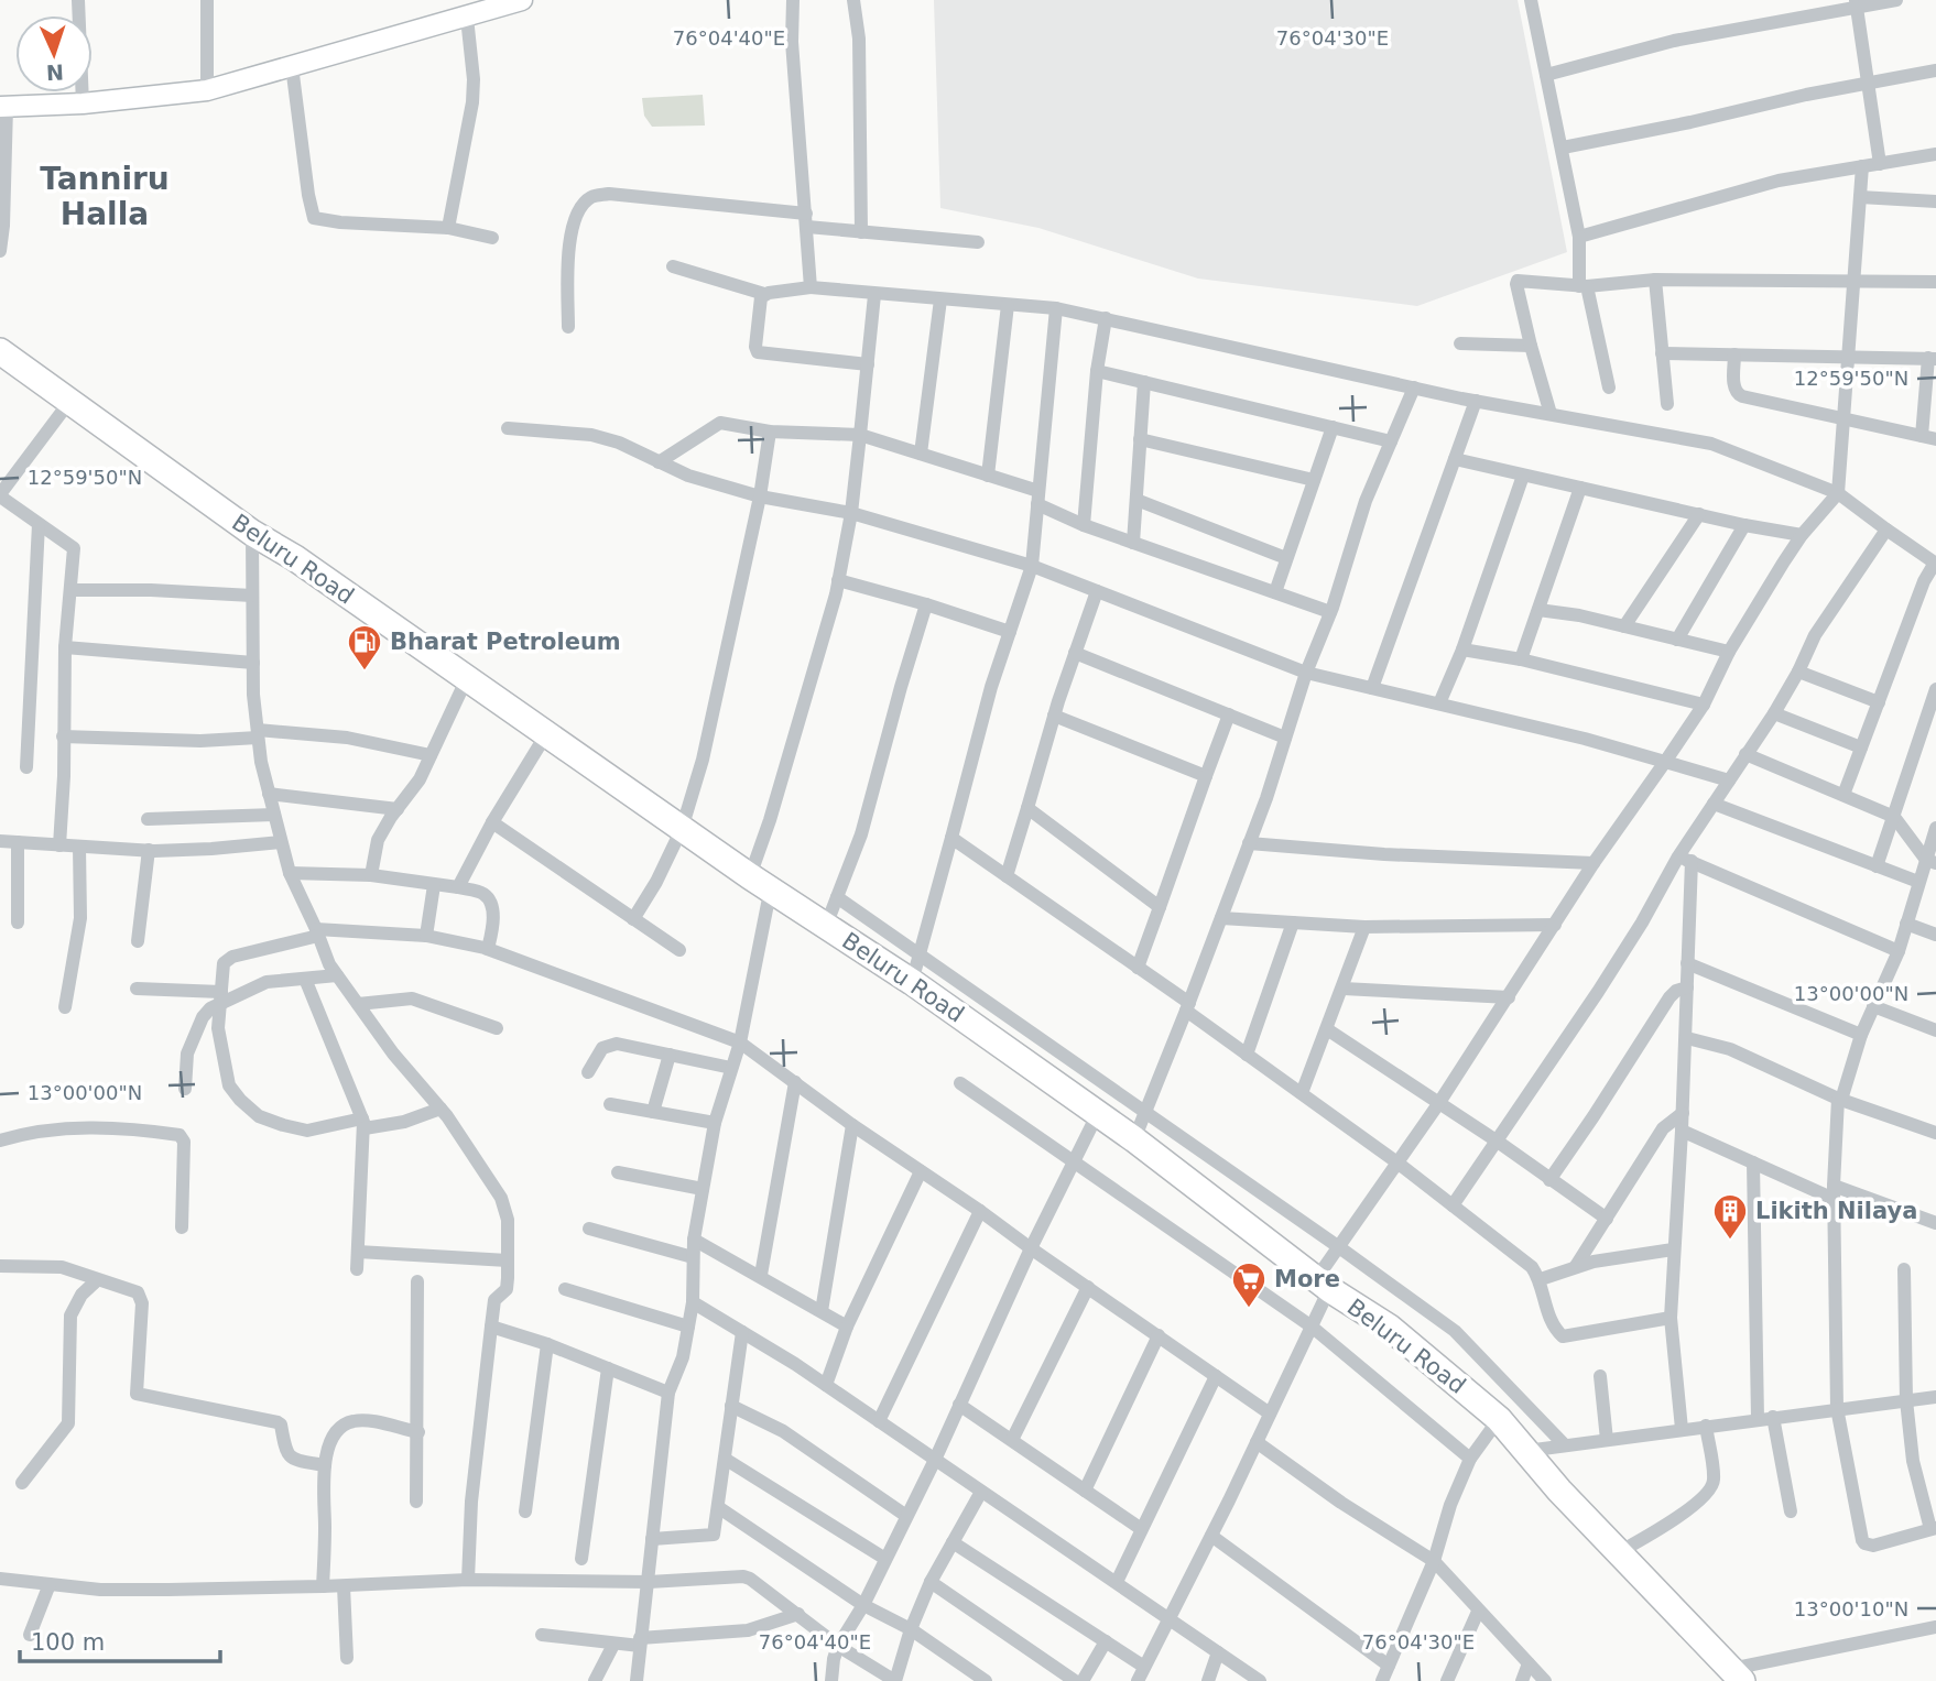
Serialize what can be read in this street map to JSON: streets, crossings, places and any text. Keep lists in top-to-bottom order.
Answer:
{
  "streets": {
    "highway": ["Beluru Road"]
  },
  "districts": ["Tanniru Halla"],
  "places": {
    "fuel station": ["Bharat Petroleum"],
    "building": ["Likith Nilaya"],
    "supermarket": ["More"]
  },
  "scale_bar": "100 m",
  "north": "bottom",
  "coordinates": [
    "76°04'40\"E",
    "76°04'30\"E",
    "12°59'50\"N",
    "13°00'00\"N",
    "13°00'10\"N"
  ]
}
